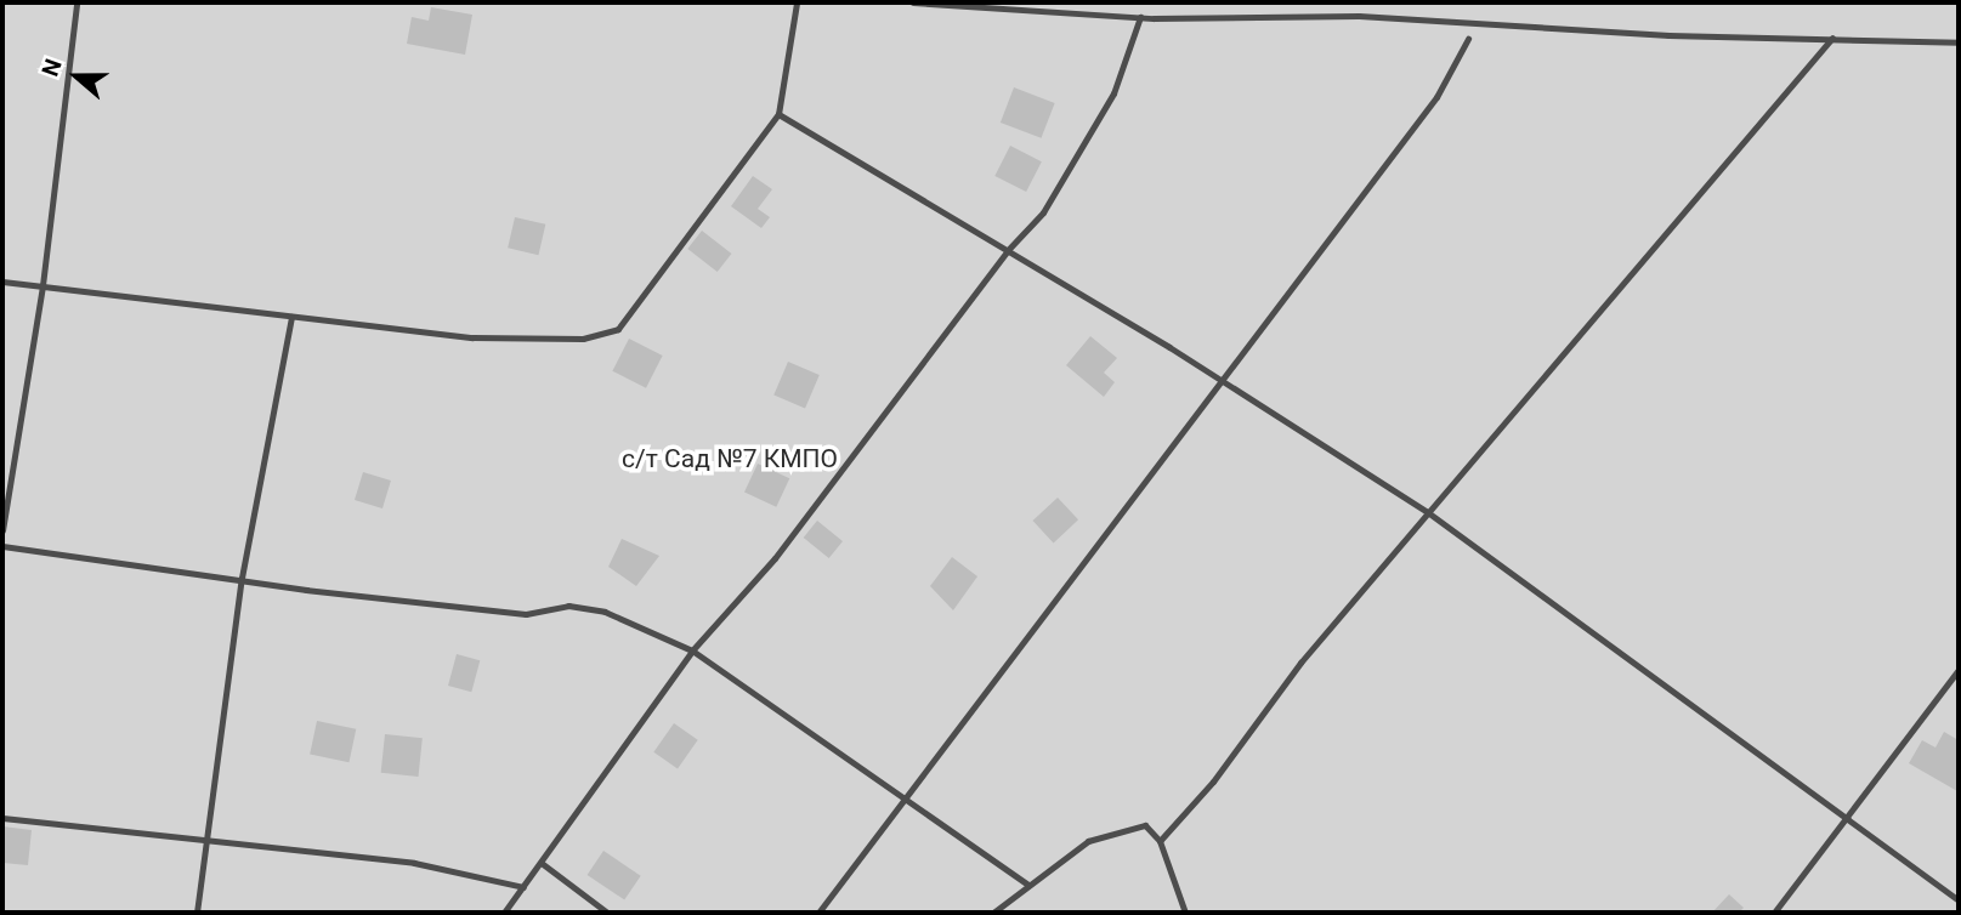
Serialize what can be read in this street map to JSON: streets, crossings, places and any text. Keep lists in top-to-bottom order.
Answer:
{
  "parks": ["с/т Сад №7 КМПО"],
  "north": "left"
}
